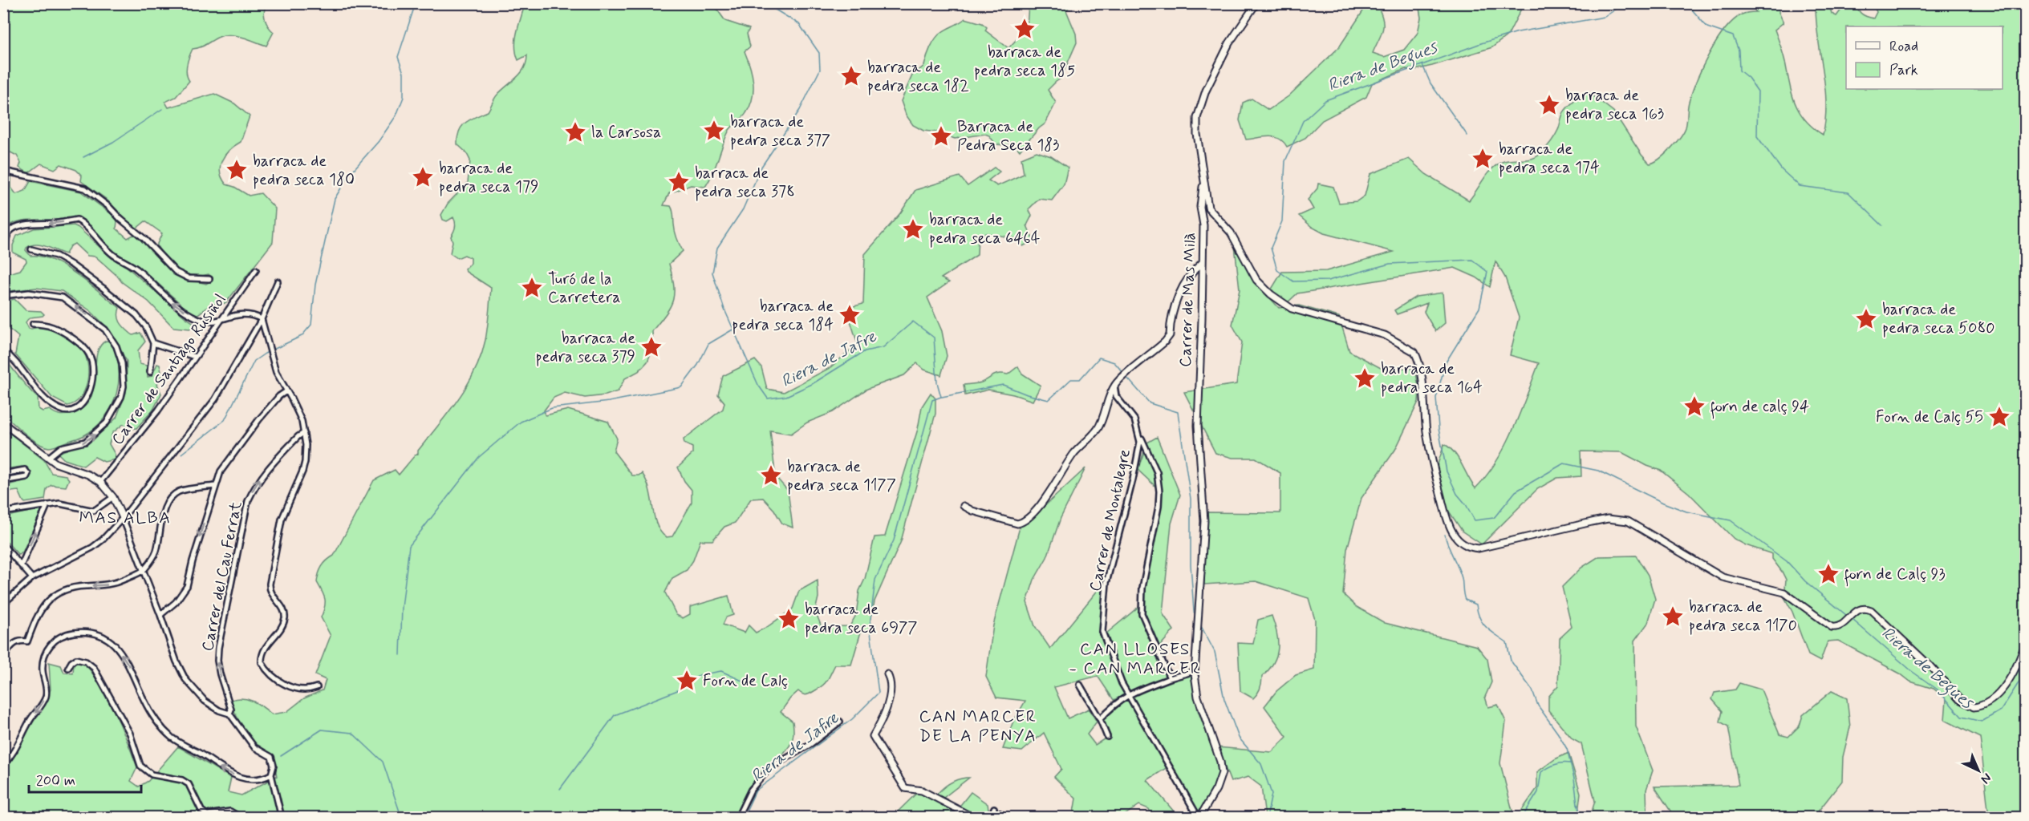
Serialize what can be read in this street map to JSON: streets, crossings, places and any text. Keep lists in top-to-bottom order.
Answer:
{
  "streets": {
    "street": [
      "Carrer de Mas Milà",
      "Carrer de Santiago Rusiñol",
      "Carrer de Montalegre",
      "Carrer del Cau Ferrat"
    ]
  },
  "crossings": [
    ["Carrer de Mas Milà", "Carrer de Montalegre"]
  ],
  "one_way": ["Carrer del Cau Ferrat"],
  "districts": ["MAS ALBA", "CAN LLOSES - CAN MARCER", "CAN MARCER DE LA PENYA"],
  "water": ["Riera de Begues", "Riera de Jafre"],
  "places": {
    "place": [
      "barraca de pedra seca 185",
      "barraca de pedra seca 182",
      "barraca de pedra seca 163",
      "barraca de pedra seca 377",
      "la Carsosa",
      "Barraca de Pedra Seca 183",
      "barraca de pedra seca 174",
      "barraca de pedra seca 180",
      "barraca de pedra seca 179",
      "barraca de pedra seca 378",
      "barraca de pedra seca 6464",
      "Turó de la Carretera",
      "barraca de pedra seca 184",
      "barraca de pedra seca 5080",
      "barraca de pedra seca 379",
      "barraca de pedra seca 164",
      "forn de calç 94",
      "Forn de Calç 55",
      "barraca de pedra seca 1177",
      "forn de Calç 93",
      "barraca de pedra seca 1170",
      "barraca de pedra seca 6977",
      "Forn de Calç"
    ]
  },
  "legend": ["Road", "Park"],
  "scale_bar": "200 m",
  "north": "bottom right"
}
